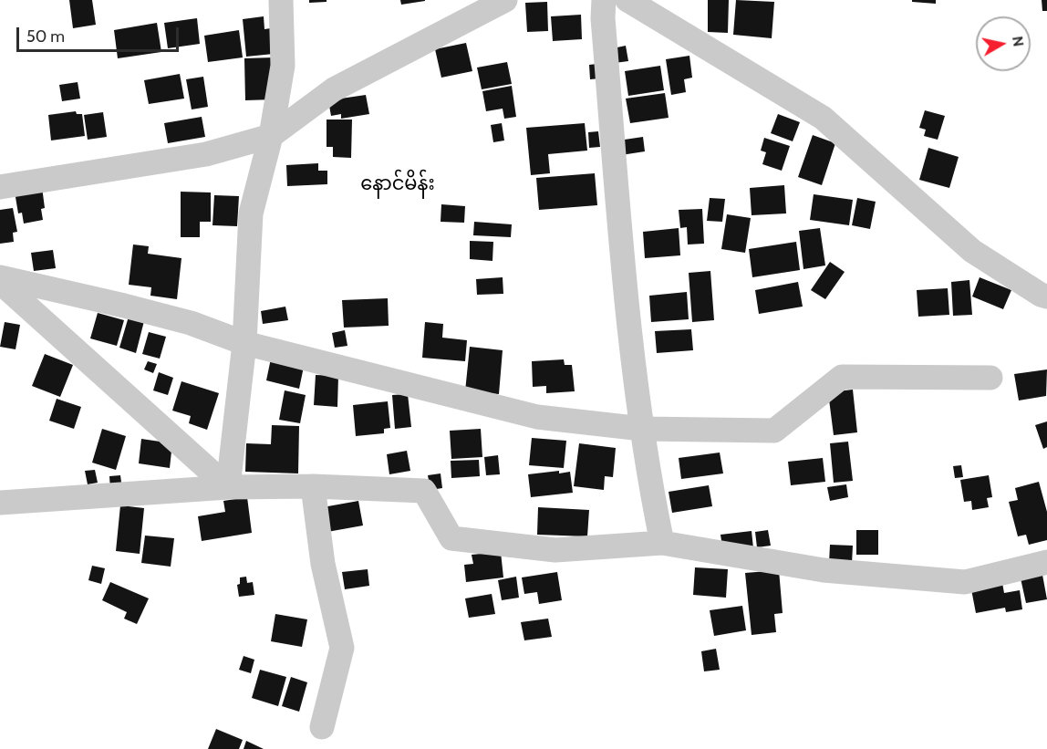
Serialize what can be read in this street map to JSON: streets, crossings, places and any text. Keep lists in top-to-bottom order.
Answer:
{
  "districts": ["နောင်မိန်း"],
  "scale_bar": "50 m",
  "north": "right"
}
